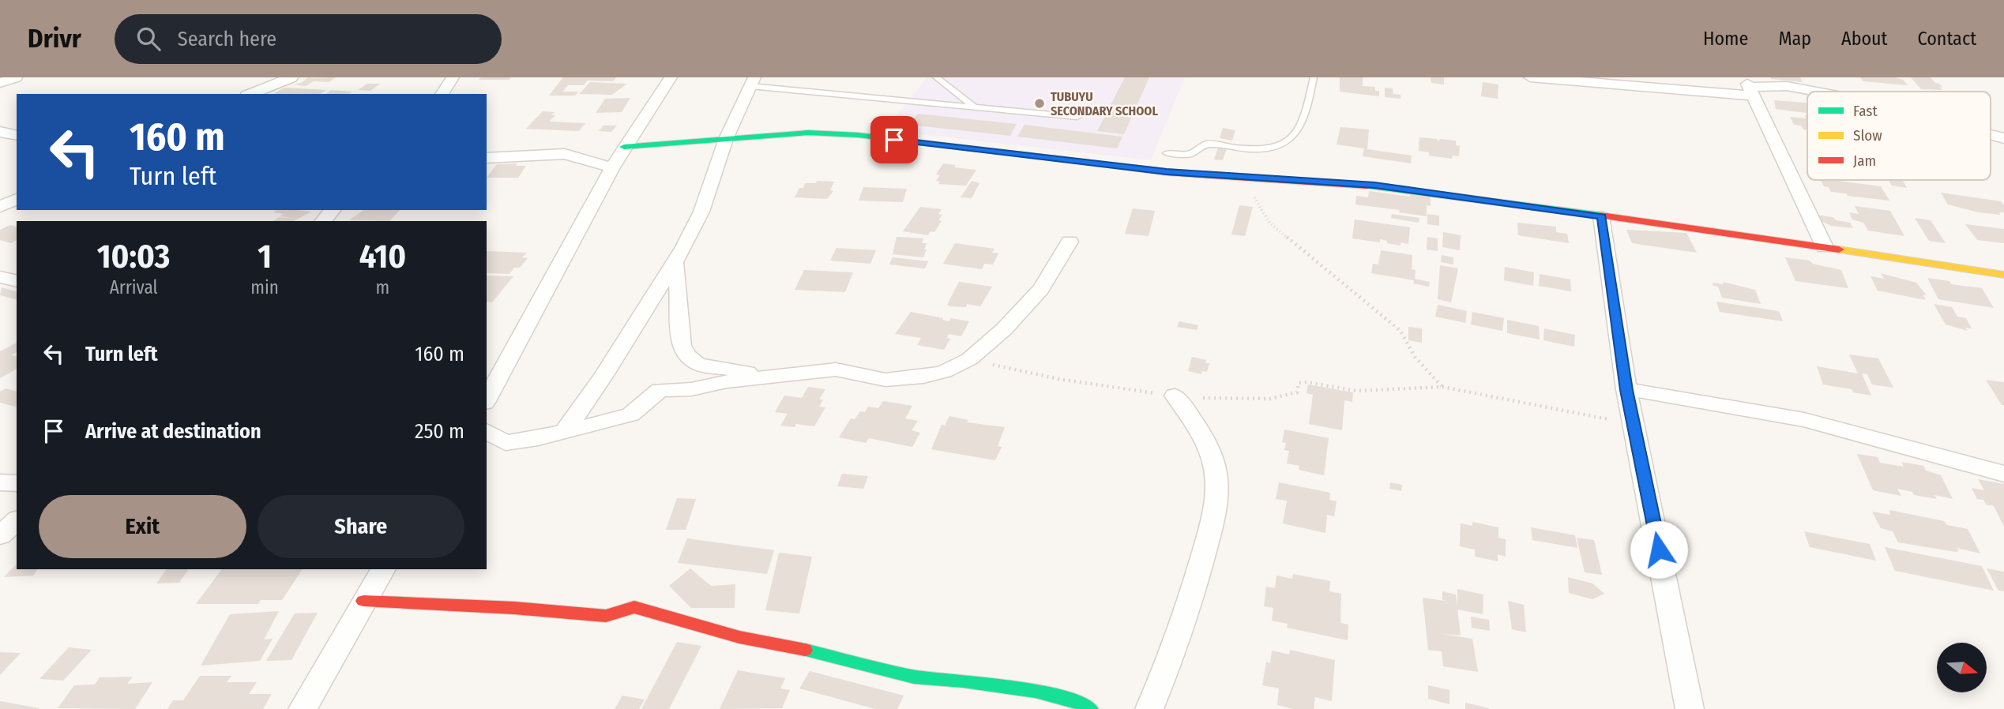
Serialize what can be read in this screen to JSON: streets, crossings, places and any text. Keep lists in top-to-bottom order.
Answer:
{
  "places": ["TUBUYU SECONDARY SCHOOL"],
  "legend": ["Fast", "Slow", "Jam"],
  "north": "right",
  "page": {
    "header": "Drivr",
    "search": "Search here",
    "nav": [
      "Home",
      "Map",
      "About",
      "Contact"
    ],
    "turn": ["160 m", "Turn left"],
    "eta": [
      "10:03",
      "Arrival",
      "1",
      "min",
      "410",
      "m"
    ],
    "list": [
      {
        "name": "Turn left",
        "value": "160 m"
      },
      {
        "name": "Arrive at destination",
        "value": "250 m"
      }
    ],
    "buttons": ["Exit", "Share"]
  }
}
